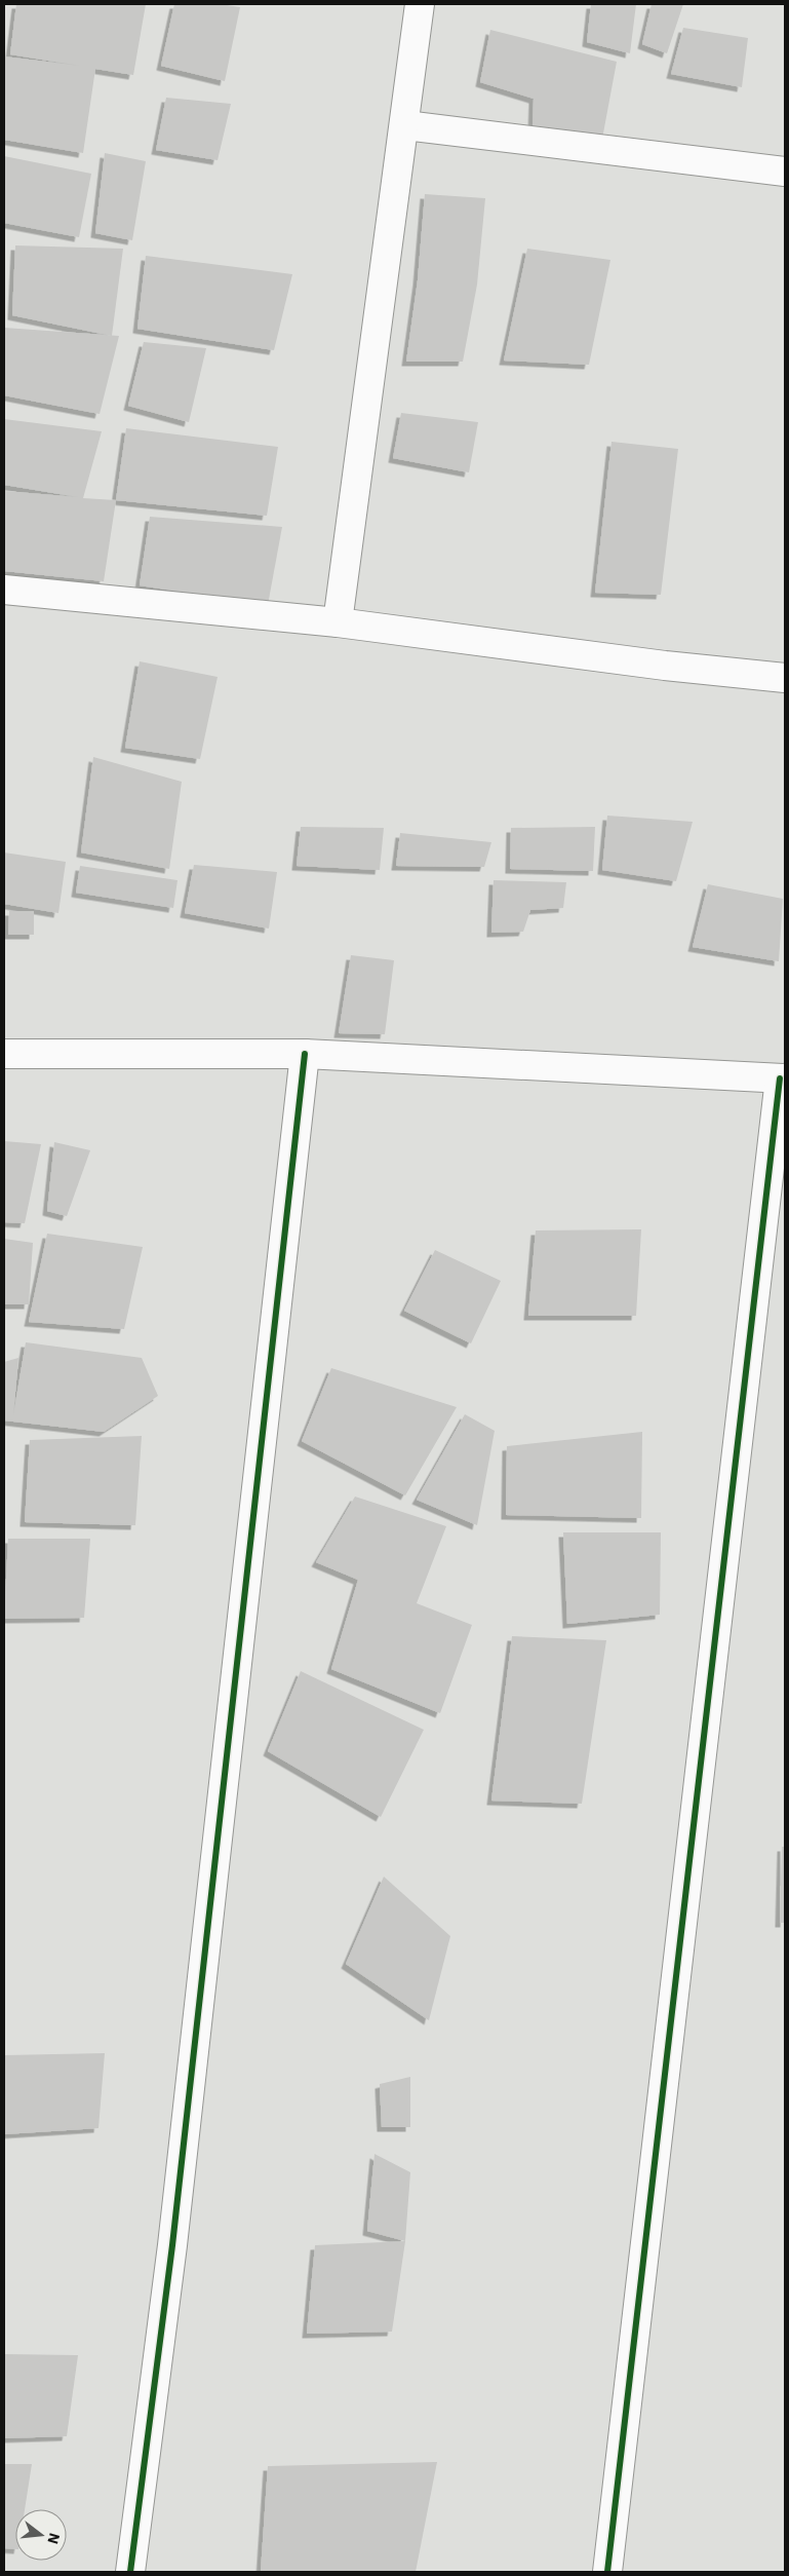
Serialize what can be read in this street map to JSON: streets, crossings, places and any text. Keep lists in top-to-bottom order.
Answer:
{
  "north": "right"
}
